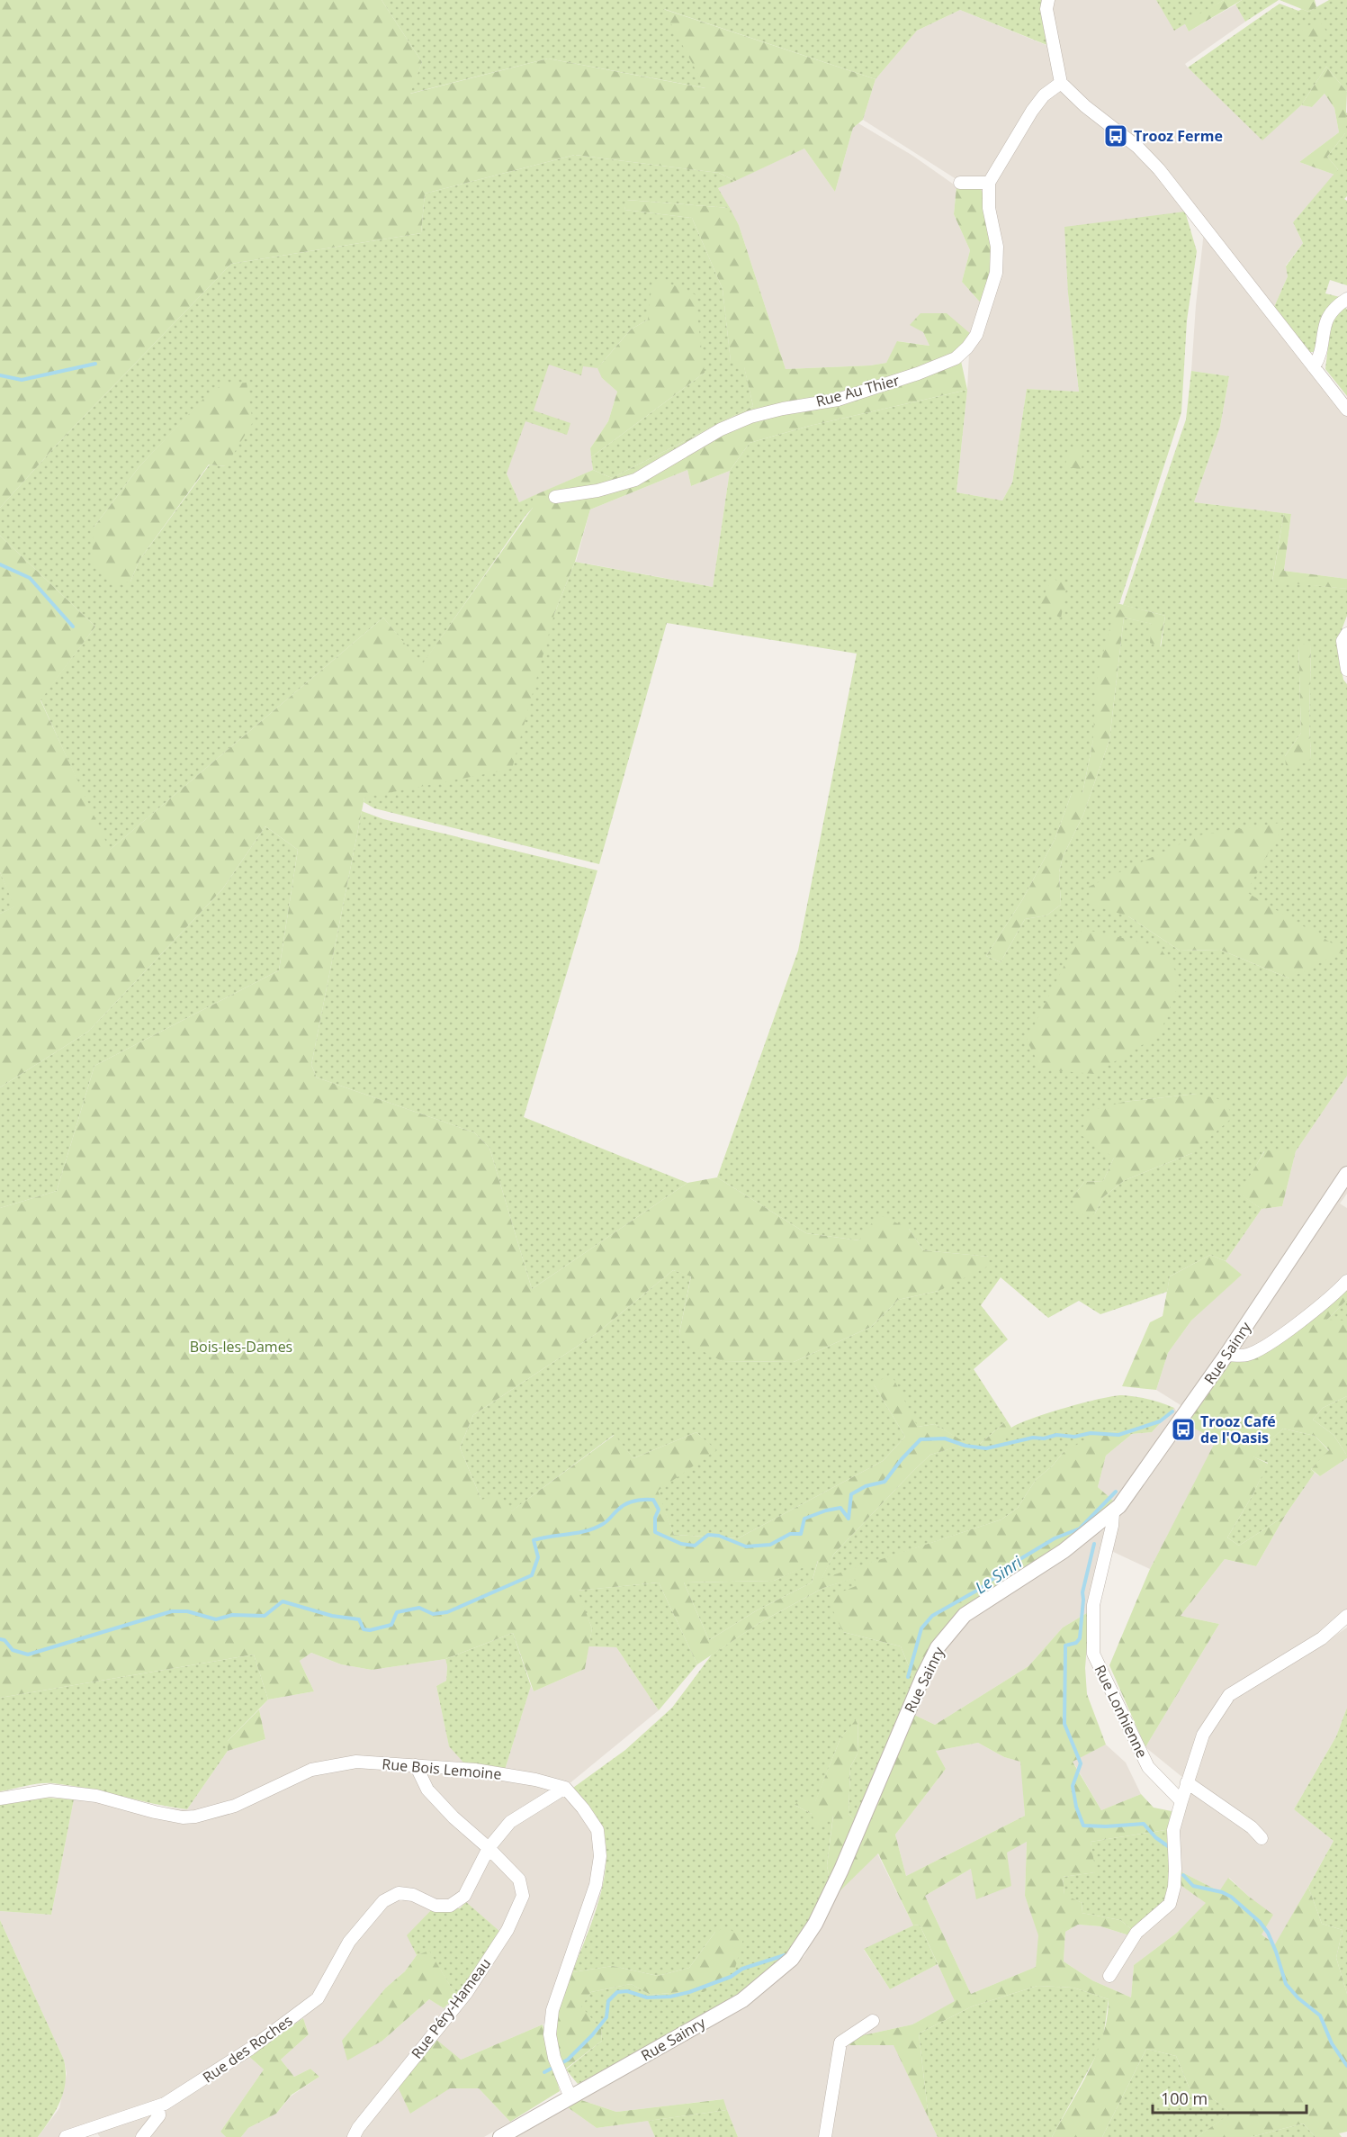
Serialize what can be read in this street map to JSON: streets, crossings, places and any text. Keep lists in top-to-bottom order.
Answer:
{
  "streets": {
    "street": [
      "Rue Au Thier",
      "Rue Sainry",
      "Rue Lonhienne",
      "Rue Bois Lemoine",
      "Rue Péry-Hameau",
      "Rue des Roches"
    ]
  },
  "crossings": [
    ["Rue Sainry", "Rue Lonhienne"],
    ["Rue Bois Lemoine", "Rue Péry-Hameau"],
    ["Rue Péry-Hameau", "Rue des Roches"]
  ],
  "water": ["Le Sinri"],
  "parks": ["Bois-les-Dames"],
  "places": {
    "bus stop": ["Trooz Ferme", "Trooz Café de l'Oasis"]
  },
  "scale_bar": "100 m"
}
